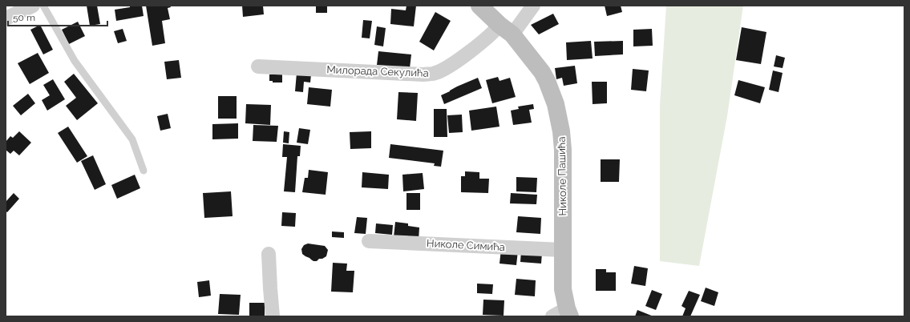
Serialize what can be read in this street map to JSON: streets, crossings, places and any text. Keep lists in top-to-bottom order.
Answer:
{
  "streets": {
    "street": ["Милорада Секулића", "Николе Пашића", "Николе Симића"]
  },
  "crossings": [
    ["Милорада Секулића", "Николе Пашића"],
    ["Николе Пашића", "Николе Симића"]
  ],
  "scale_bar": "50 m"
}
